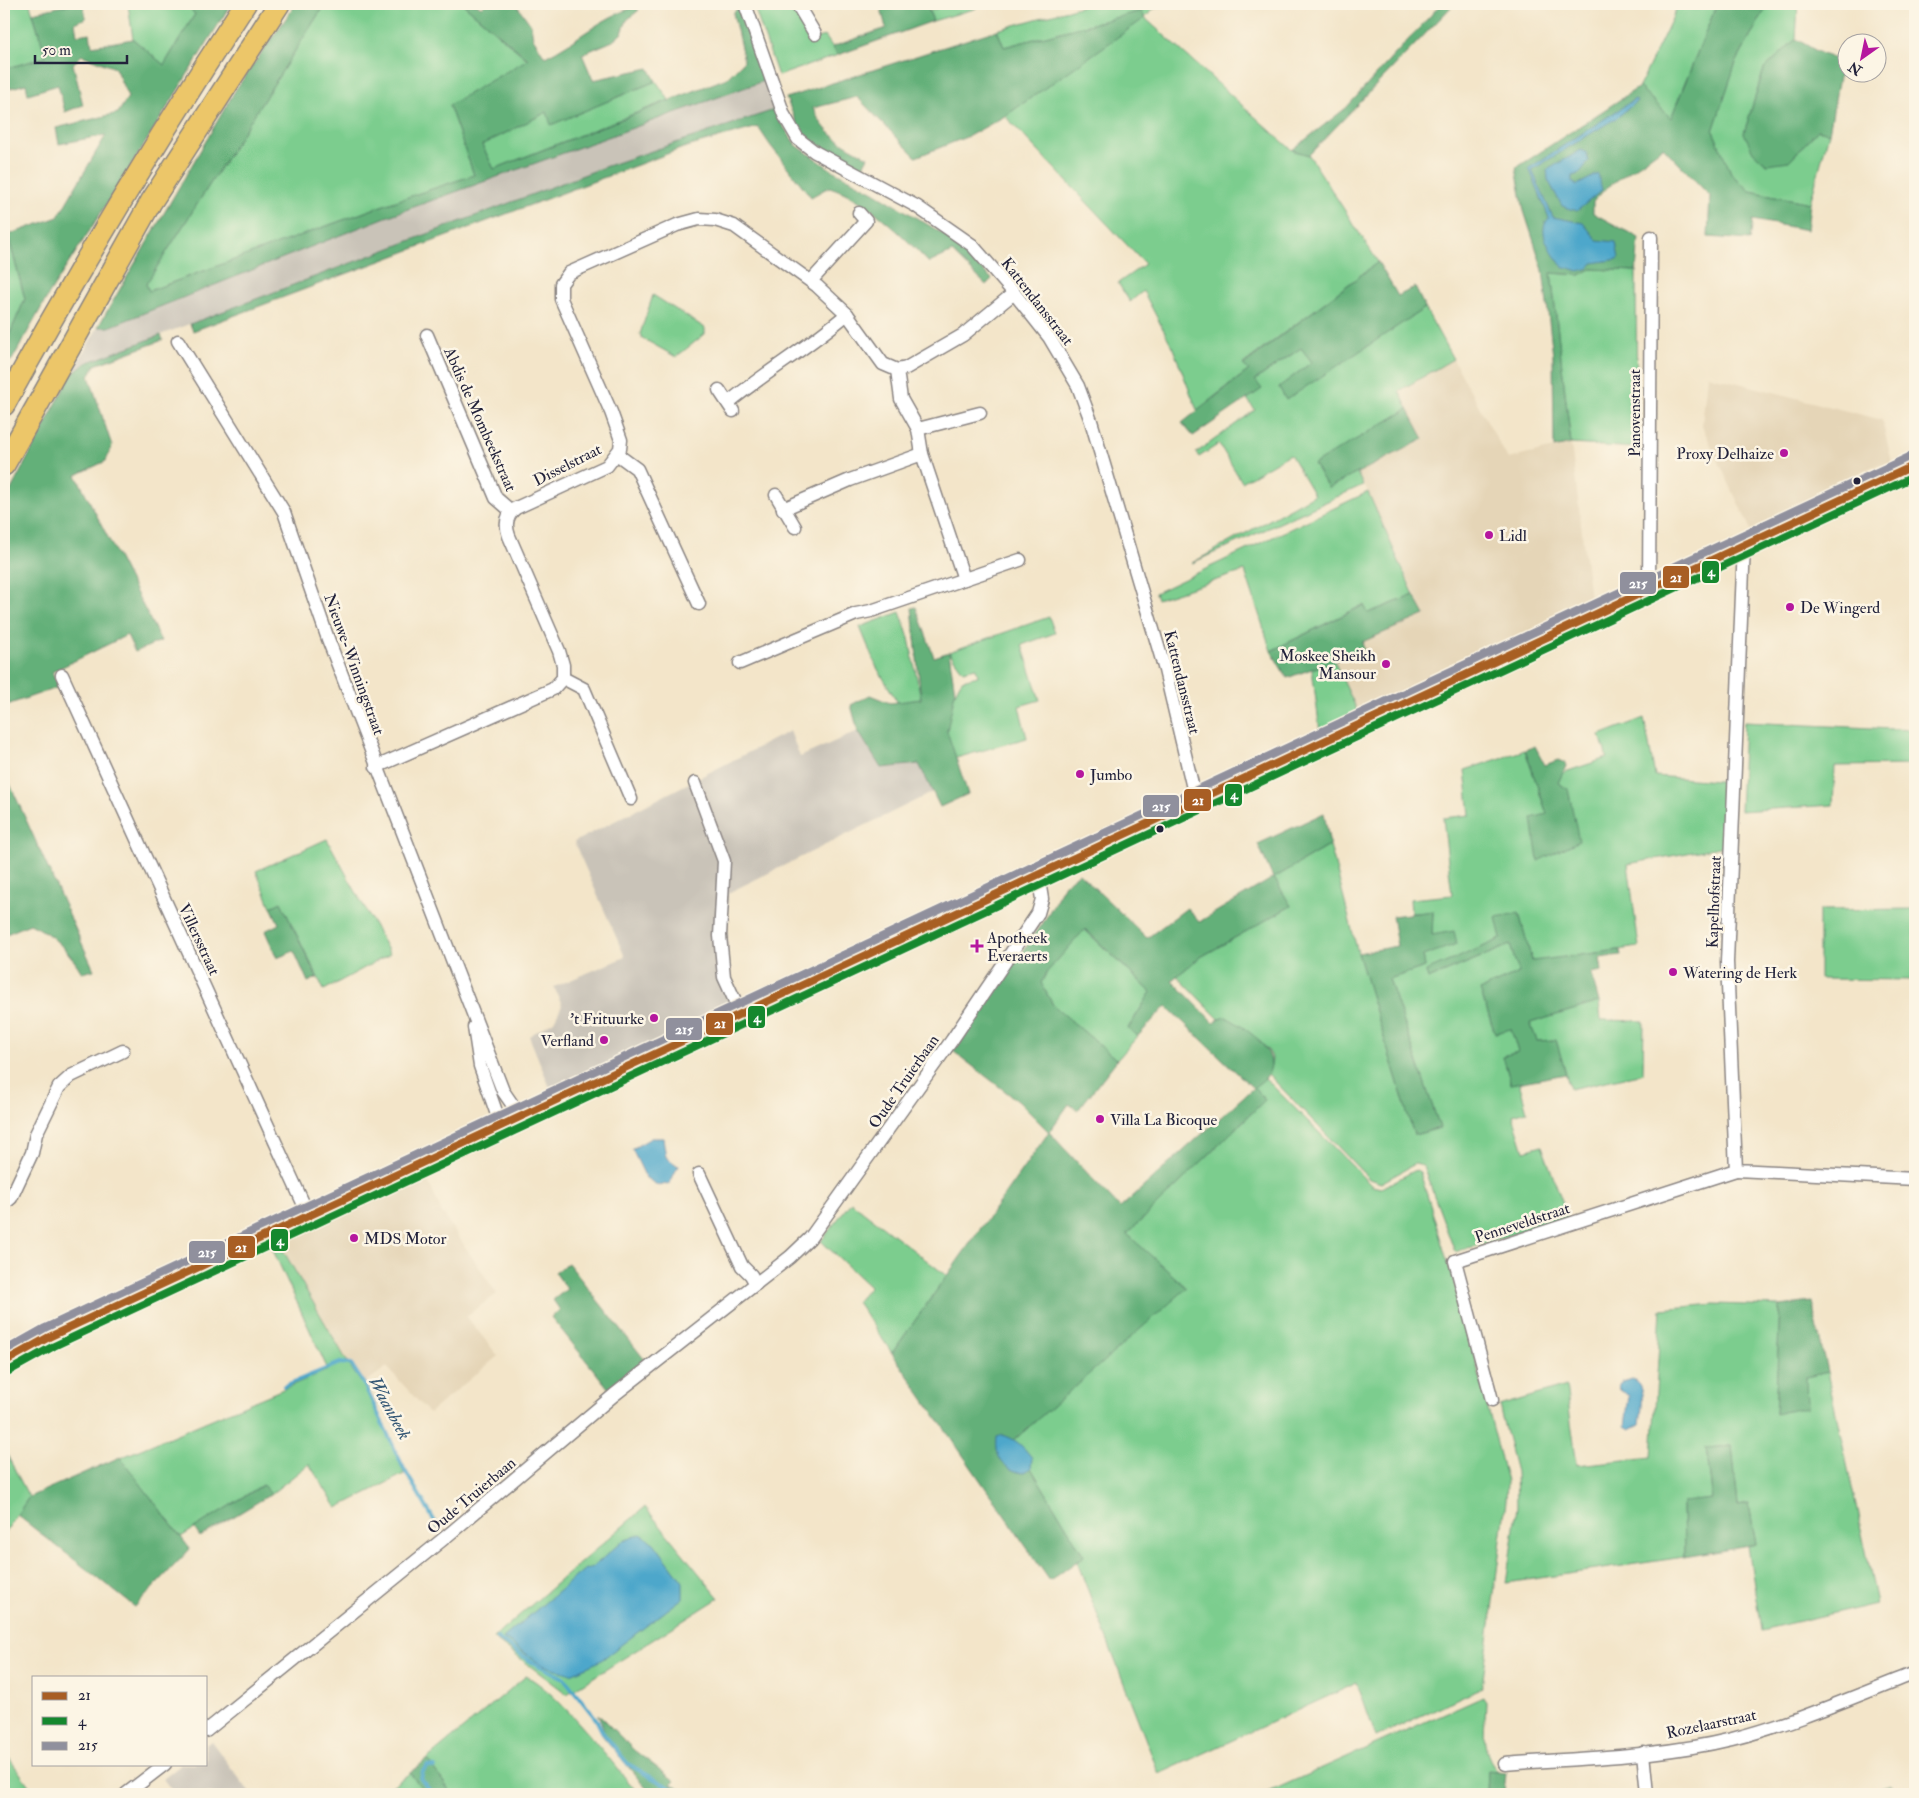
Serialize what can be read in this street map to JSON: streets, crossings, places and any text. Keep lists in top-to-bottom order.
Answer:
{
  "streets": {
    "street": [
      "Kattendansstraat",
      "Panovenstraat",
      "Abdis de Mombeekstraat",
      "Disselstraat",
      "Nieuwe-Winningstraat",
      "Kapelhofstraat",
      "Villersstraat",
      "Oude Truierbaan",
      "Penneveldstraat",
      "Rozelaarstraat"
    ]
  },
  "crossings": [
    ["Abdis de Mombeekstraat", "Disselstraat"],
    ["Kapelhofstraat", "Penneveldstraat"]
  ],
  "water": ["Waanbeek"],
  "places": {
    "other": [
      "Proxy Delhaize",
      "Lidl",
      "De Wingerd",
      "Moskee Sheikh Mansour",
      "Jumbo",
      "Watering de Herk",
      "'t Frituurke",
      "Verfland",
      "Villa La Bicoque",
      "MDS Motor"
    ],
    "health": ["Apotheek Everaerts"]
  },
  "lines": ["transit line 215", "transit line 21", "transit line 4"],
  "legend": ["21", "4", "215"],
  "scale_bar": "50 m",
  "north": "bottom left"
}
